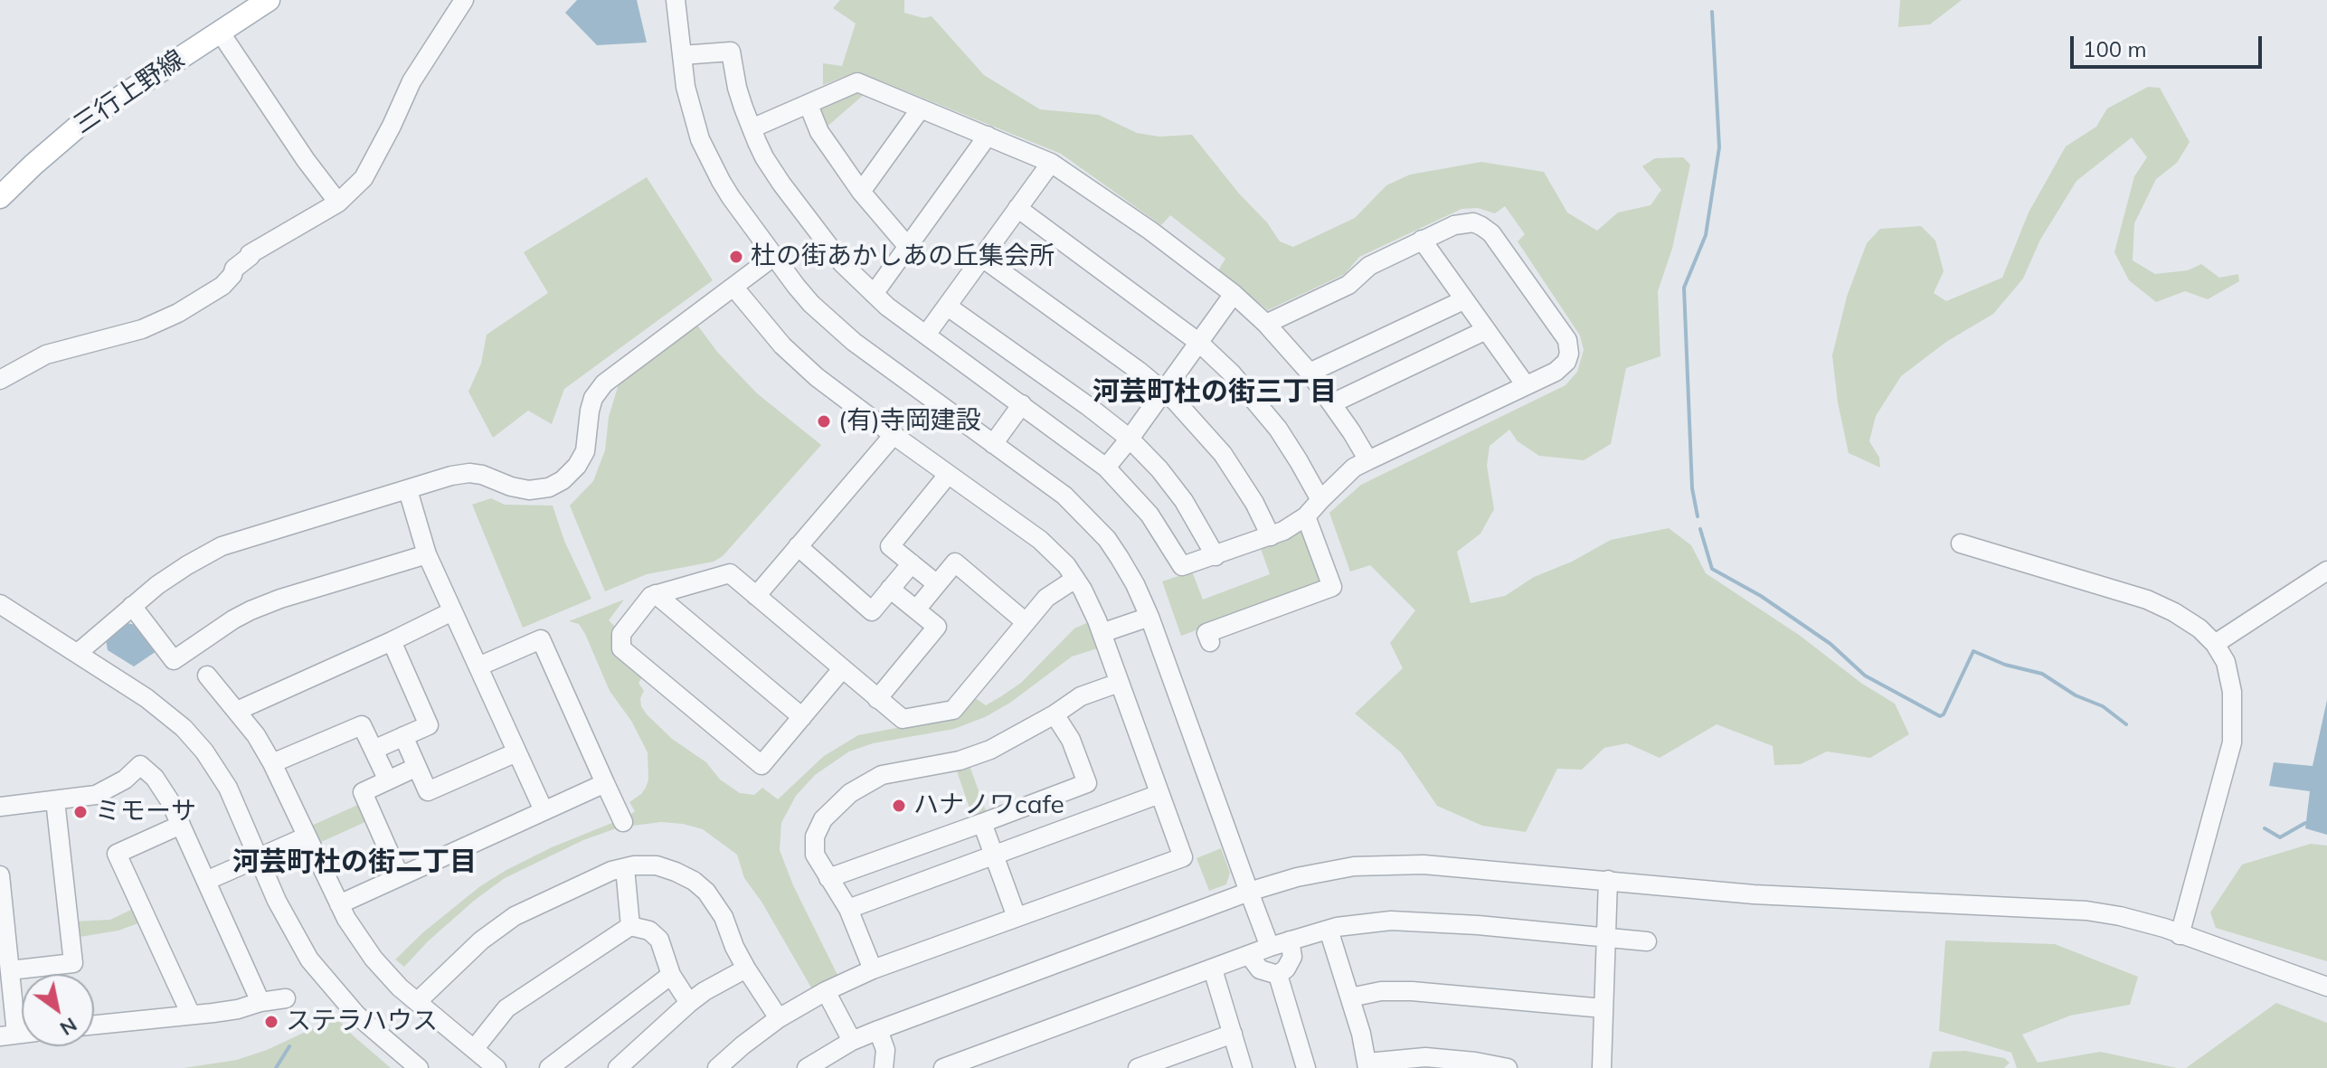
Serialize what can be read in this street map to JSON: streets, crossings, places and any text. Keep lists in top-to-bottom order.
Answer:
{
  "streets": {
    "main road": ["三行上野線"]
  },
  "districts": ["河芸町杜の街三丁目", "河芸町杜の街二丁目"],
  "places": [
    "杜の街あかしあの丘集会所",
    "(有)寺岡建設",
    "ハナノワcafe",
    "ミモーサ",
    "ステラハウス"
  ],
  "scale_bar": "100 m",
  "north": "bottom right"
}
